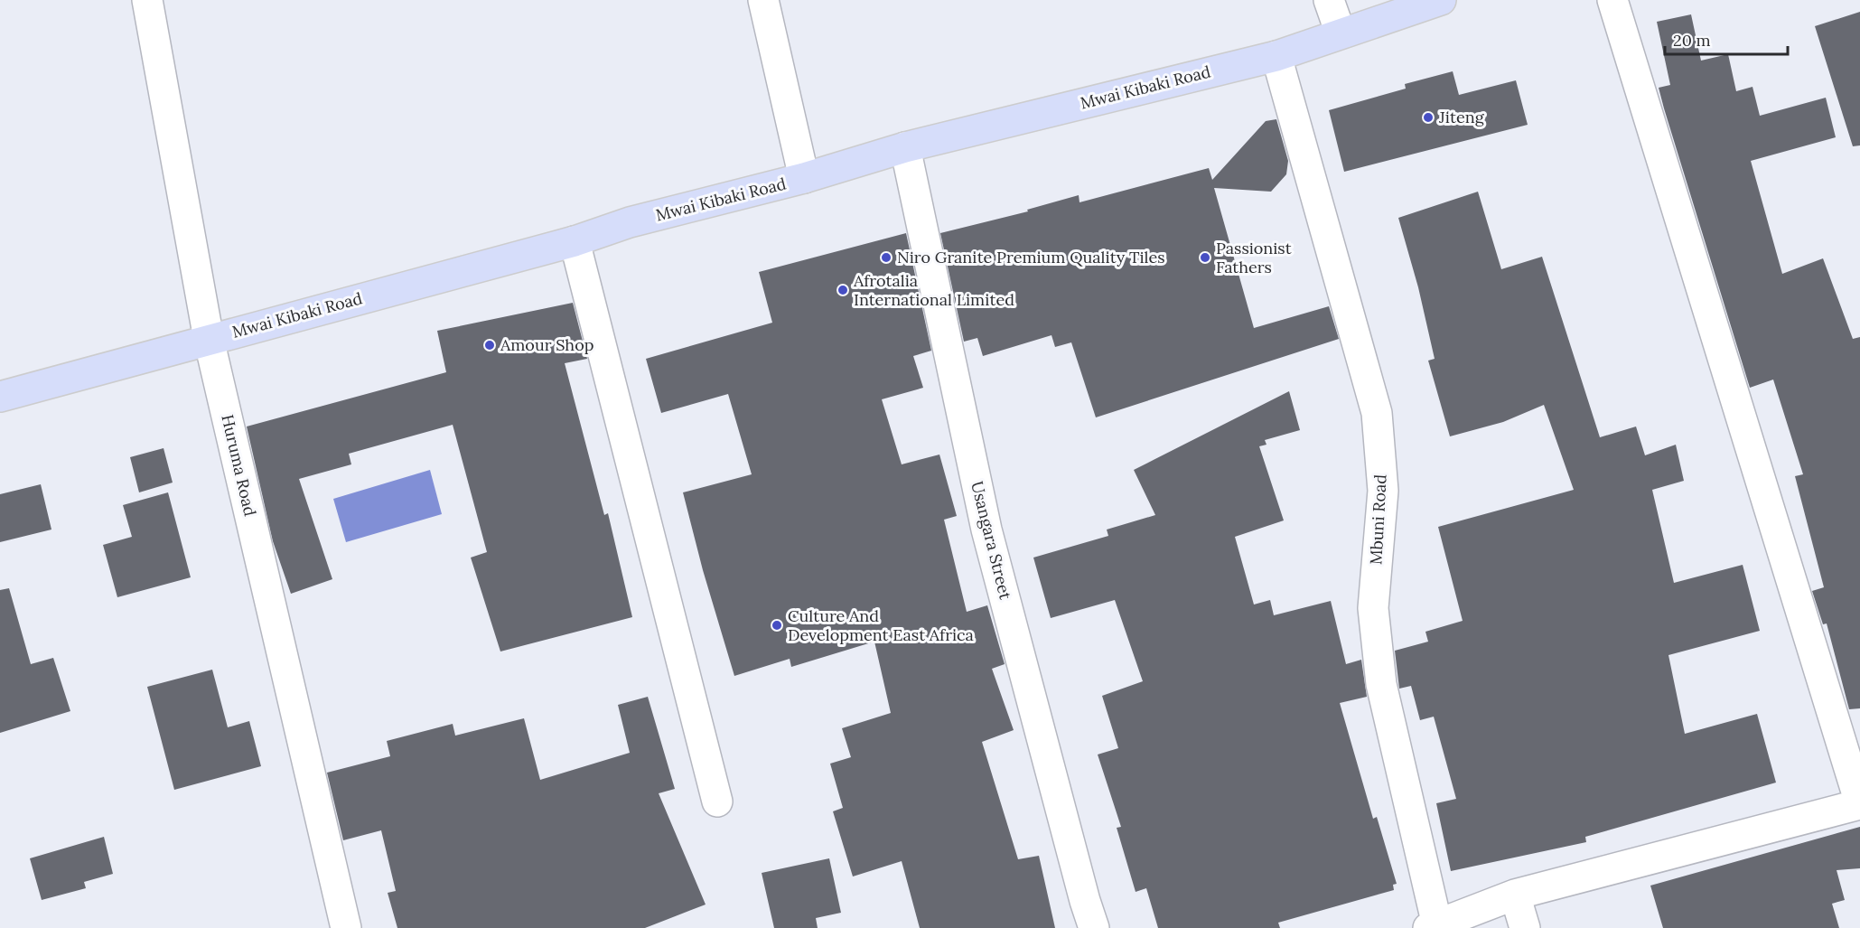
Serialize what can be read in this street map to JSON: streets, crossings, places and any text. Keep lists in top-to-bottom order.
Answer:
{
  "streets": {
    "main road": ["Mwai Kibaki Road"],
    "street": ["Huruma Road", "Mbuni Road", "Usangara Street"]
  },
  "crossings": [
    ["Mwai Kibaki Road", "Huruma Road"],
    ["Mwai Kibaki Road", "Mbuni Road"],
    ["Mwai Kibaki Road", "Usangara Street"]
  ],
  "places": [
    "Jiteng",
    "Niro Granite Premium Quality Tiles",
    "Passionist Fathers",
    "Afrotalia International Limited",
    "Amour Shop",
    "Culture And Development East Africa"
  ],
  "scale_bar": "20 m"
}
